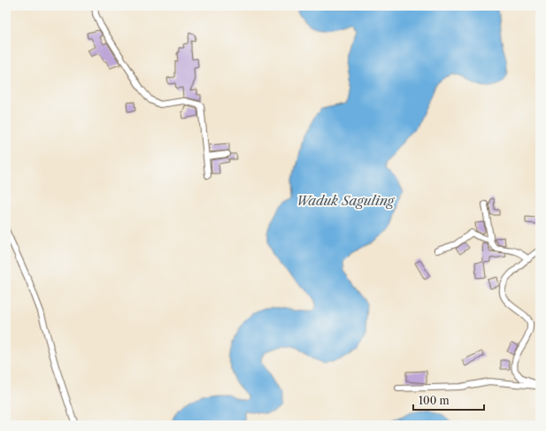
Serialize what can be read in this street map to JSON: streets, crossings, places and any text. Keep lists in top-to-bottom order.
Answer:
{
  "water": ["Waduk Saguling"],
  "scale_bar": "100 m"
}
